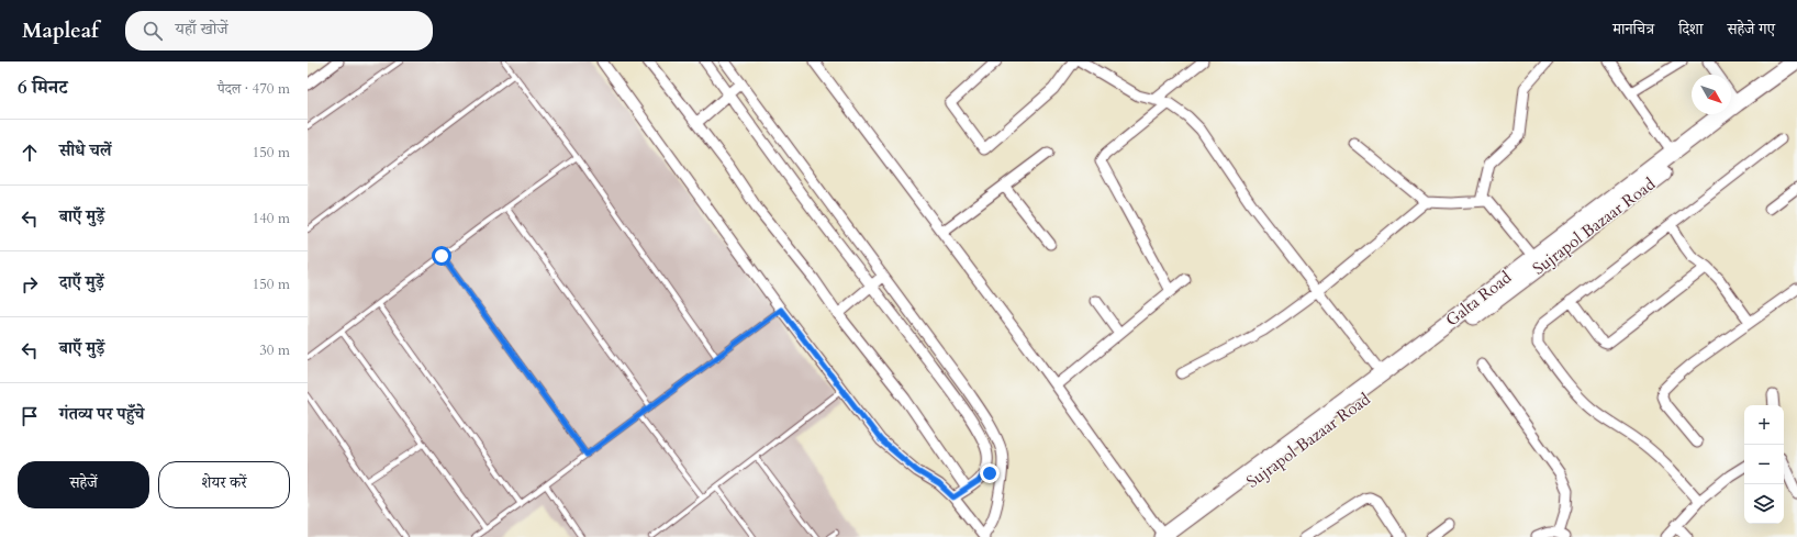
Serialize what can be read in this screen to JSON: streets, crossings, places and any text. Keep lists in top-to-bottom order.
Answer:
{
  "streets": {
    "main road": ["Sujrapol Bazaar Road", "Galta Road"]
  },
  "crossings": [
    ["Sujrapol Bazaar Road", "Galta Road"]
  ],
  "north": "bottom right",
  "page": {
    "header": "Mapleaf",
    "search": "यहाँ खोजें",
    "nav": ["मानचित्र", "दिशा", "सहेजे गए"],
    "heading": ["6 मिनट", "पैदल · 470 m"],
    "list": [
      ["सीधे चलें", "150 m"],
      ["बाएँ मुड़ें", "140 m"],
      ["दाएँ मुड़ें", "150 m"],
      ["बाएँ मुड़ें", "30 m"],
      "गंतव्य पर पहुँचे"
    ],
    "map_buttons": ["+", "−"],
    "buttons": ["सहेजें", "शेयर करें"]
  }
}
